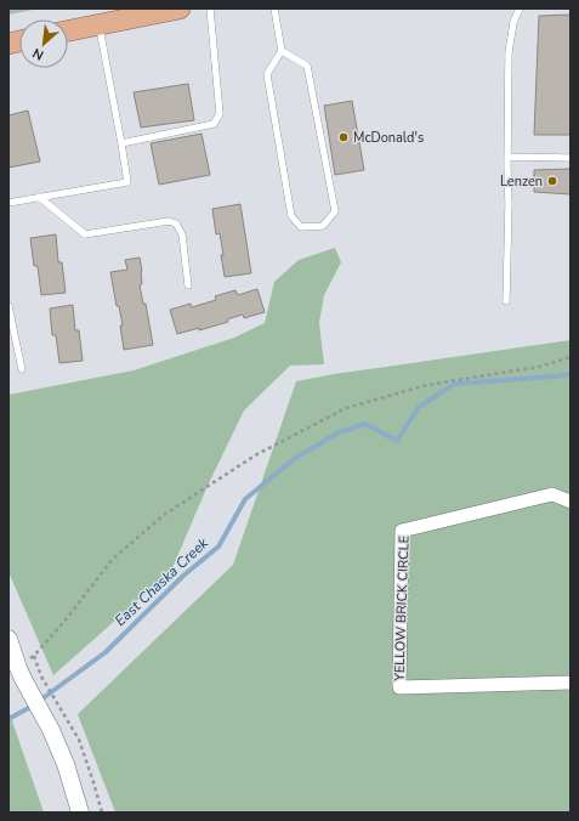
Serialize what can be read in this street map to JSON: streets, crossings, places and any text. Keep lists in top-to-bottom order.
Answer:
{
  "streets": {
    "street": ["YELLOW BRICK CIRCLE"]
  },
  "water": ["East Chaska Creek"],
  "places": ["McDonald's", "Lenzen"],
  "north": "bottom left"
}
